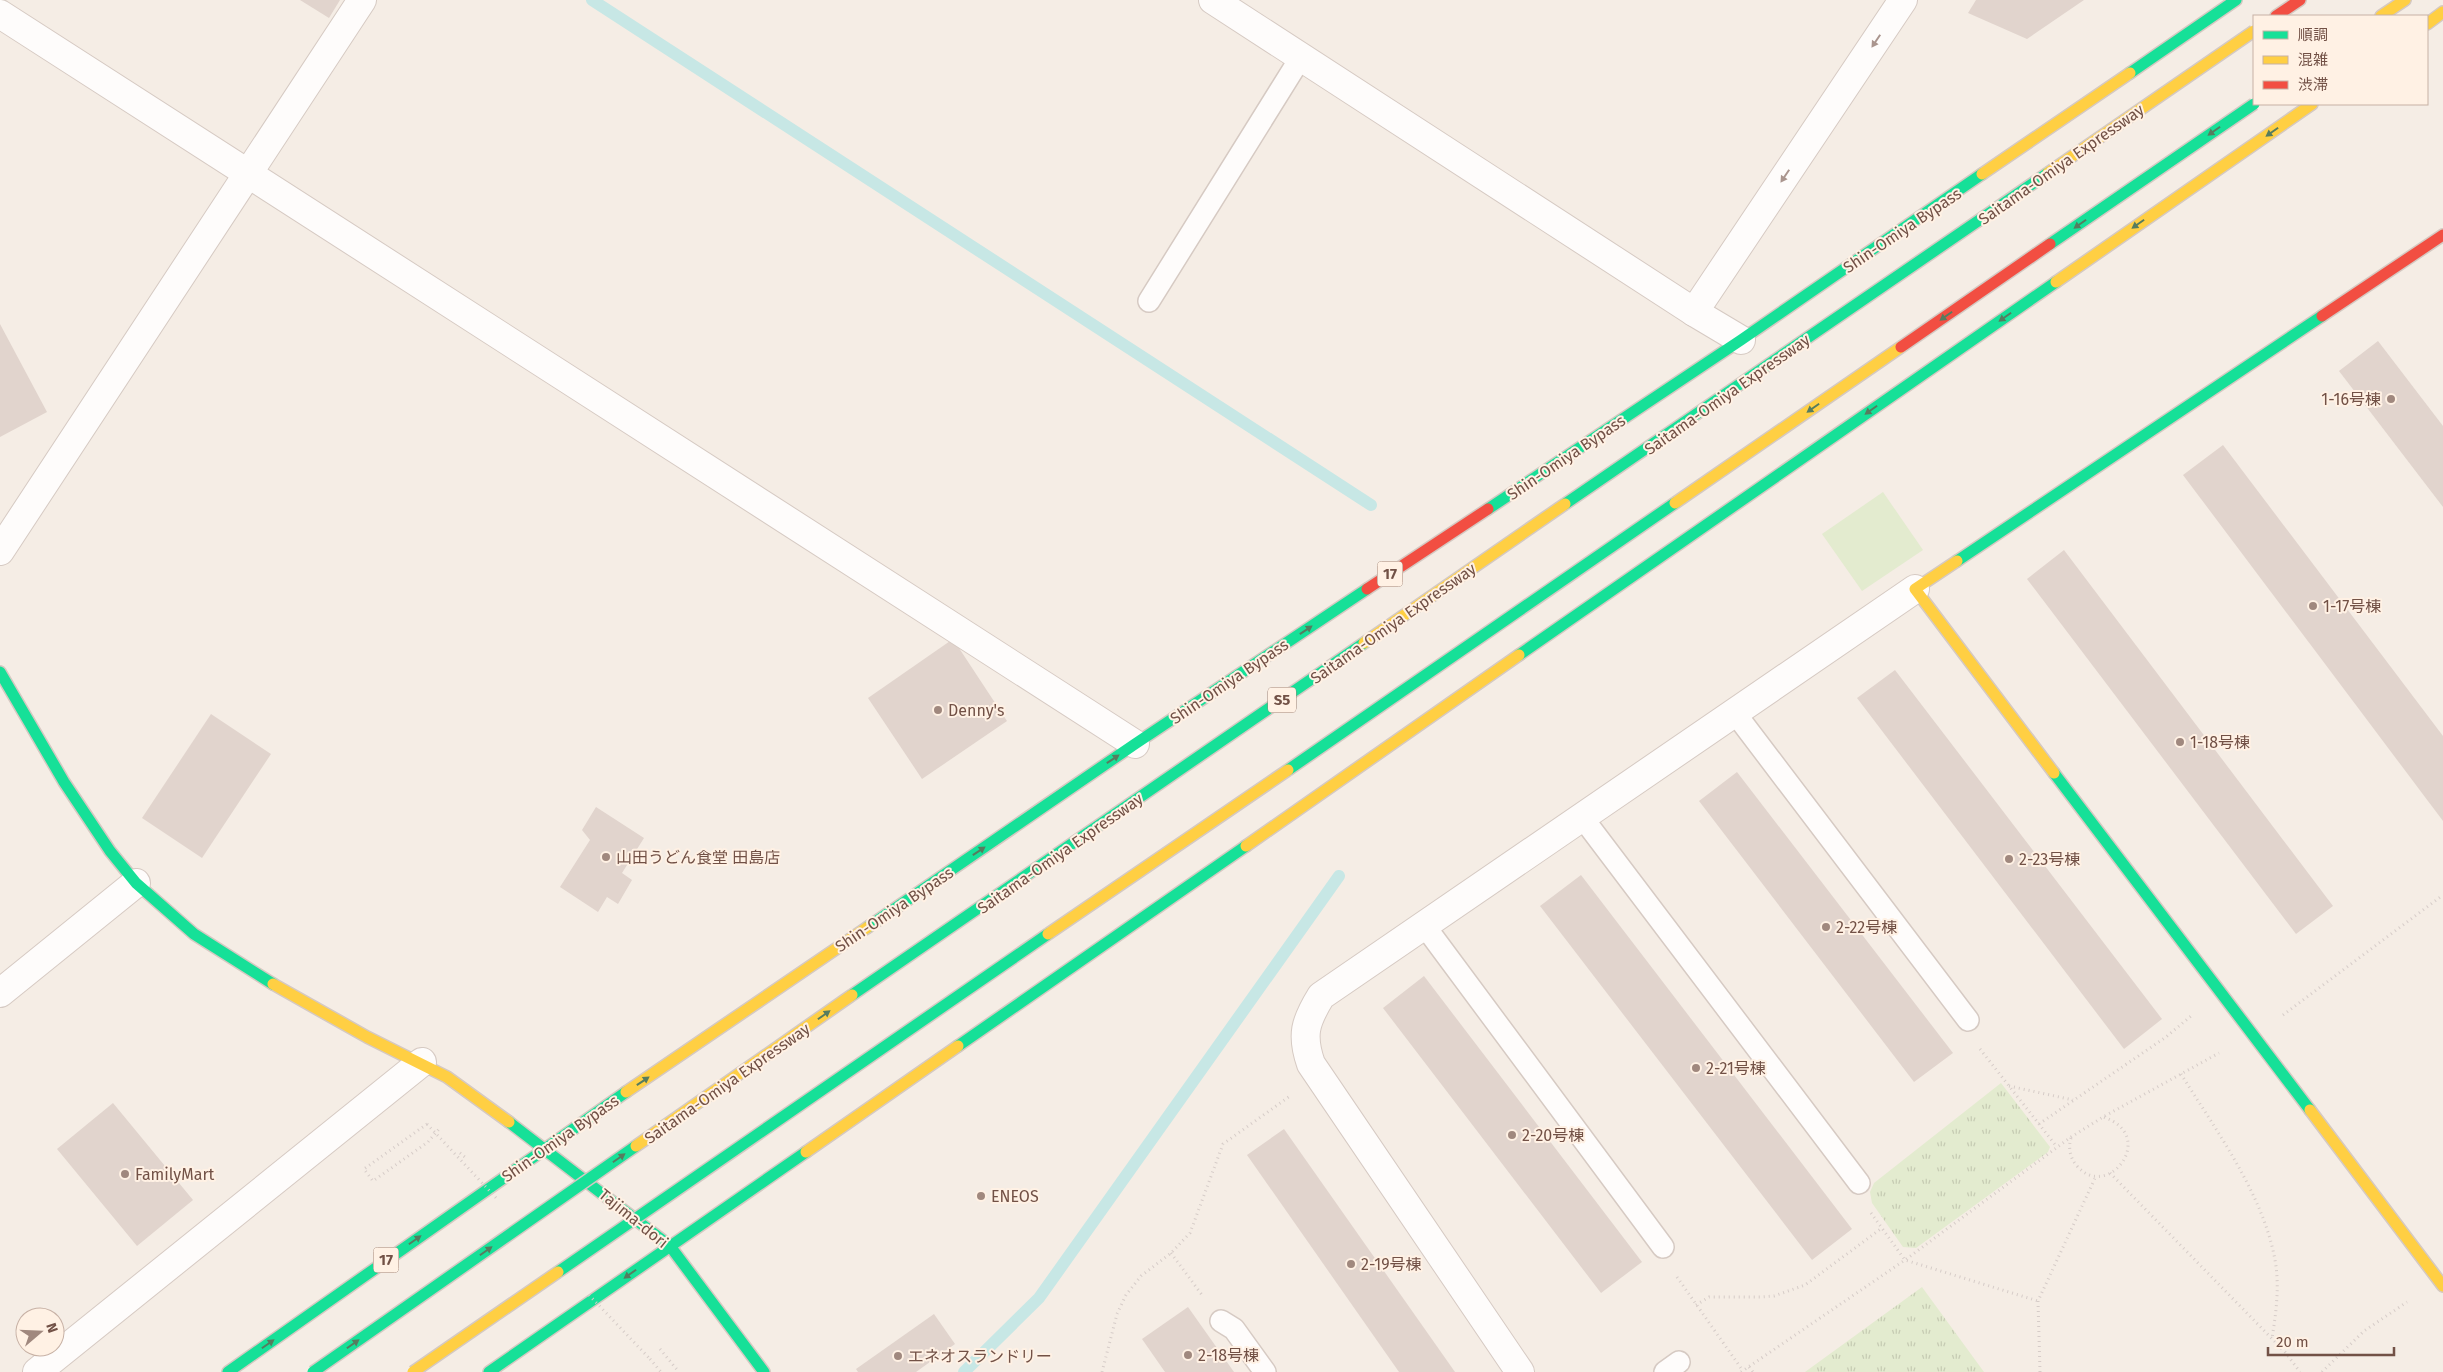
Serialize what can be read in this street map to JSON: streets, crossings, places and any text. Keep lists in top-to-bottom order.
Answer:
{
  "streets": {
    "main road": [
      "Saitama-Omiya Expressway",
      "Shin-Omiya Bypass",
      "17",
      "S5",
      "Tajima-dori"
    ]
  },
  "crossings": [
    ["Shin-Omiya Bypass", "Tajima-dori"]
  ],
  "one_way": ["Shin-Omiya Bypass"],
  "places": [
    "1-16号棟",
    "1-17号棟",
    "Denny's",
    "1-18号棟",
    "山田うどん食堂 田島店",
    "2-23号棟",
    "2-22号棟",
    "2-21号棟",
    "2-20号棟",
    "FamilyMart",
    "ENEOS",
    "2-19号棟",
    "2-18号棟",
    "エネオスランドリー"
  ],
  "legend": ["順調", "混雑", "渋滞"],
  "scale_bar": "20 m",
  "north": "right"
}
